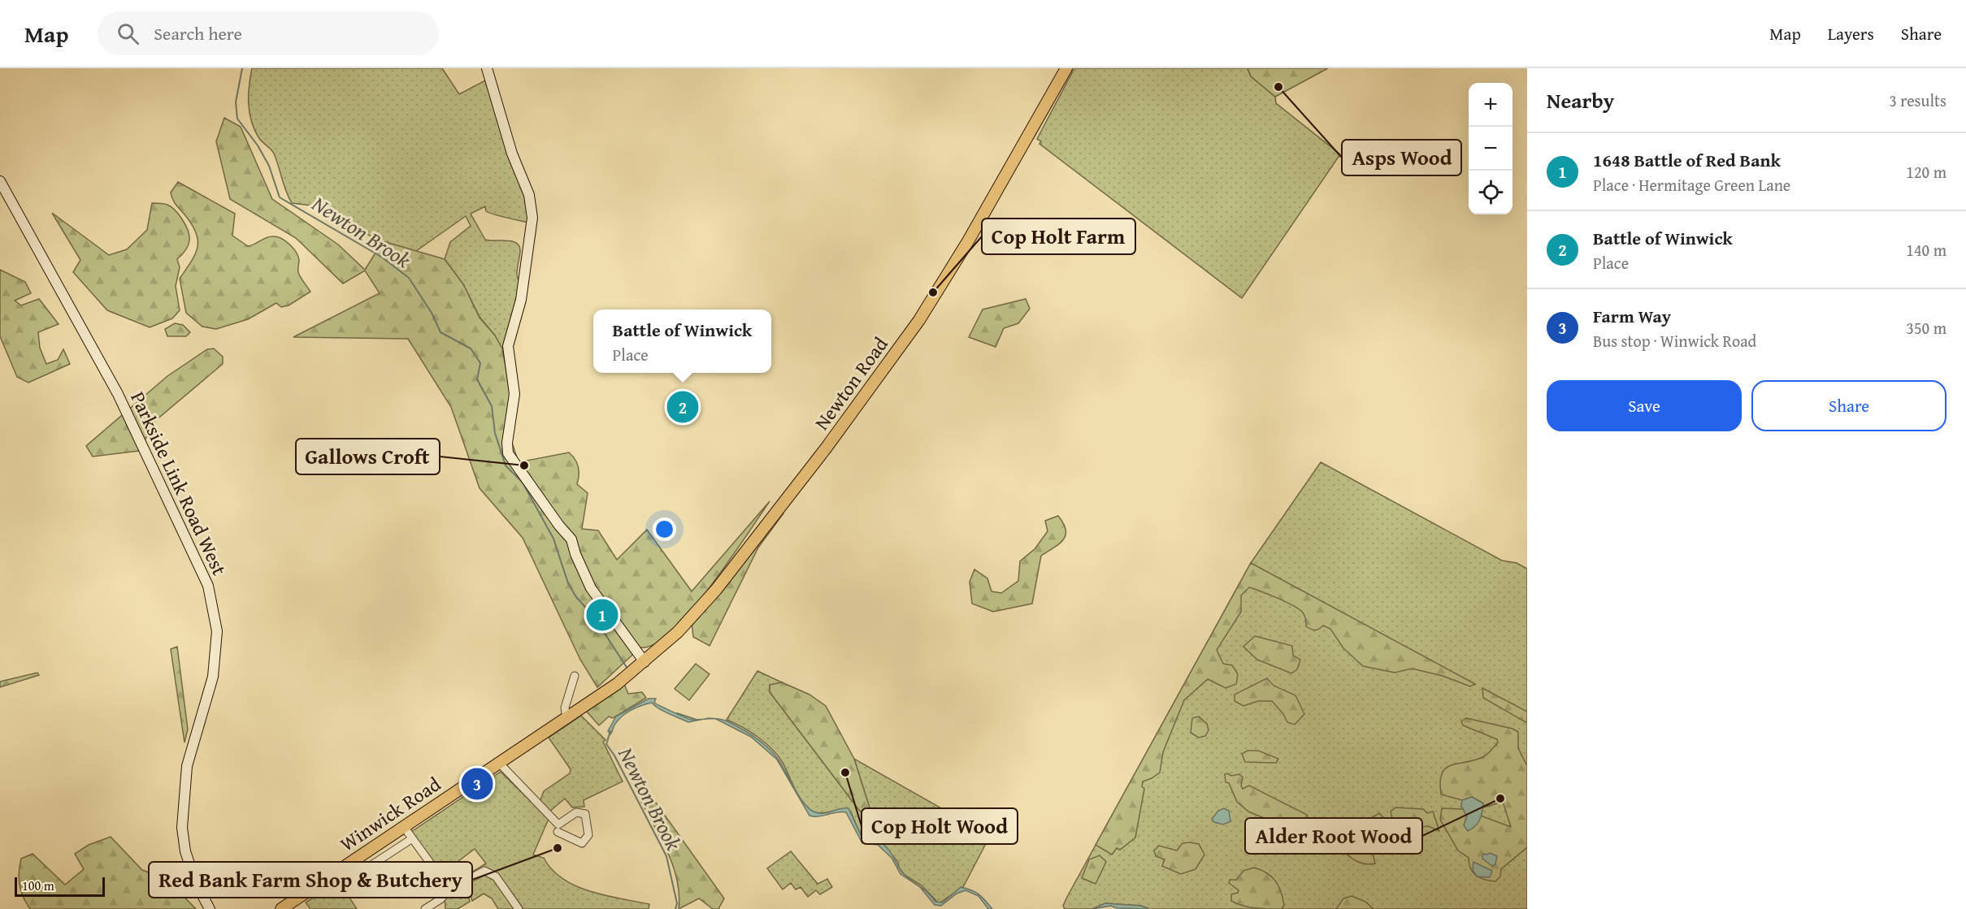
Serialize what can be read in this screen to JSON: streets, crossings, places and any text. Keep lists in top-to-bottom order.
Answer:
{
  "streets": {
    "main road": ["Newton Road", "Parkside Link Road West", "Winwick Road"]
  },
  "crossings": [
    ["Newton Road", "Winwick Road"]
  ],
  "water": ["Newton Brook"],
  "places": [
    "Asps Wood",
    "Cop Holt Farm",
    "Gallows Croft",
    "Cop Holt Wood",
    "Alder Root Wood",
    "Red Bank Farm Shop & Butchery"
  ],
  "scale_bar": "100 m",
  "page": {
    "header": "Map",
    "search": "Search here",
    "nav": ["Map", "Layers", "Share"],
    "heading": ["Nearby", "3 results"],
    "map_buttons": ["+", "−"],
    "list": [
      {
        "mark": "1",
        "name": "1648 Battle of Red Bank",
        "note": "Place · Hermitage Green Lane",
        "value": "120 m"
      },
      {
        "mark": "2",
        "name": "Battle of Winwick",
        "note": "Place",
        "value": "140 m"
      },
      {
        "mark": "3",
        "name": "Farm Way",
        "note": "Bus stop · Winwick Road",
        "value": "350 m"
      }
    ],
    "popup": ["Battle of Winwick", "Place"],
    "buttons": ["Save", "Share"],
    "pins": ["2", "1", "3"],
    "scale": "100 m"
  }
}
